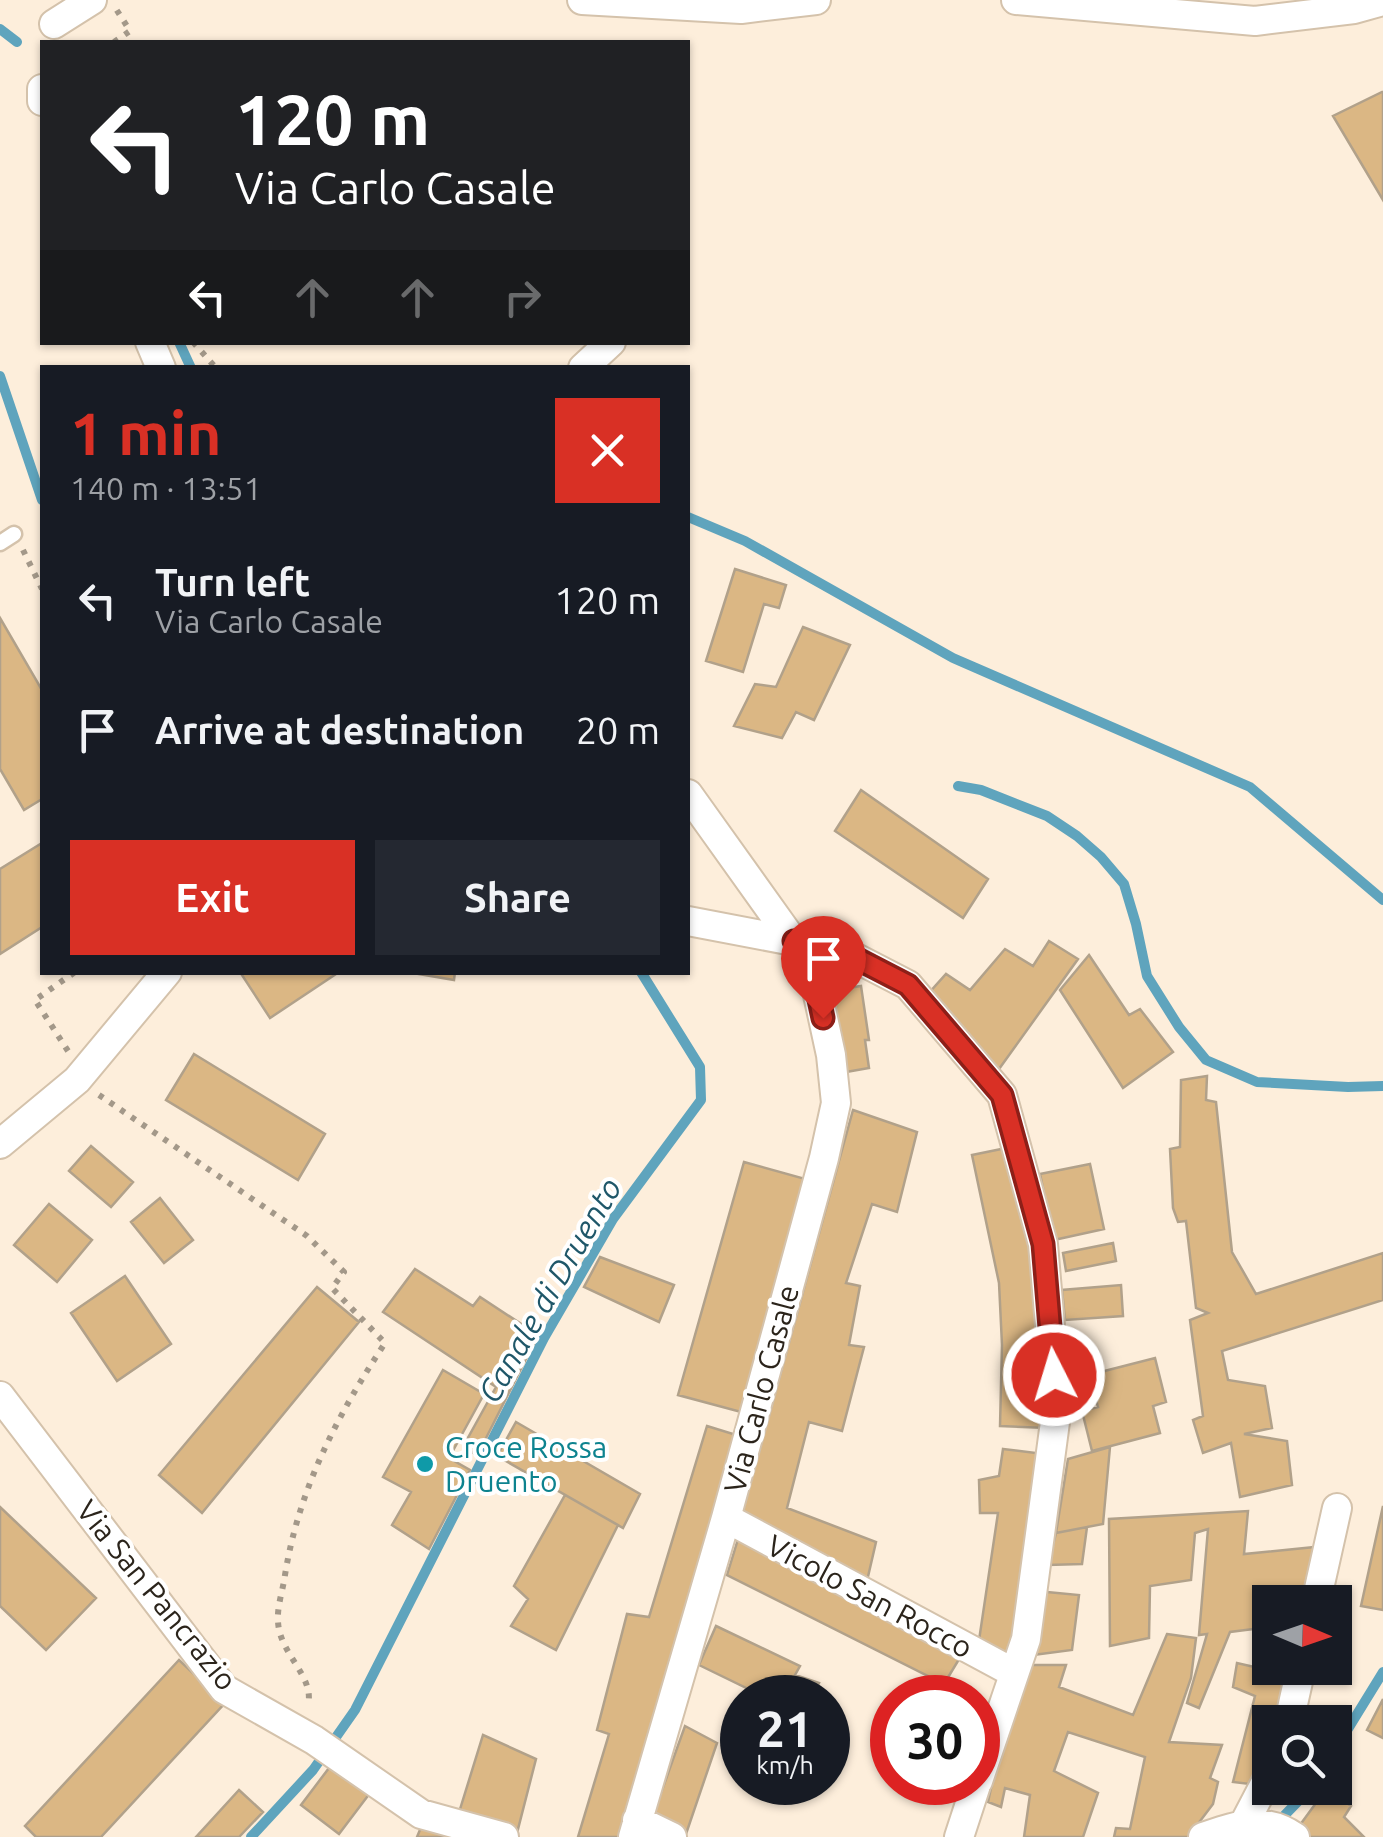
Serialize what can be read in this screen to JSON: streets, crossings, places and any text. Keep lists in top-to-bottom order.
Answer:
{
  "streets": {
    "street": ["Via Carlo Casale", "Via San Pancrazio", "Vicolo San Rocco"]
  },
  "crossings": [
    ["Via Carlo Casale", "Vicolo San Rocco"]
  ],
  "water": ["Canale di Druento"],
  "places": ["Croce Rossa Druento"],
  "north": "right",
  "page": {
    "turn": ["120 m", "Via Carlo Casale"],
    "heading": ["1 min", "140 m · 13:51"],
    "list": [
      {
        "name": "Turn left",
        "note": "Via Carlo Casale",
        "value": "120 m"
      },
      {
        "name": "Arrive at destination",
        "value": "20 m"
      }
    ],
    "buttons": ["Exit", "Share"],
    "speed": "21 km/h",
    "limit": "30"
  }
}
